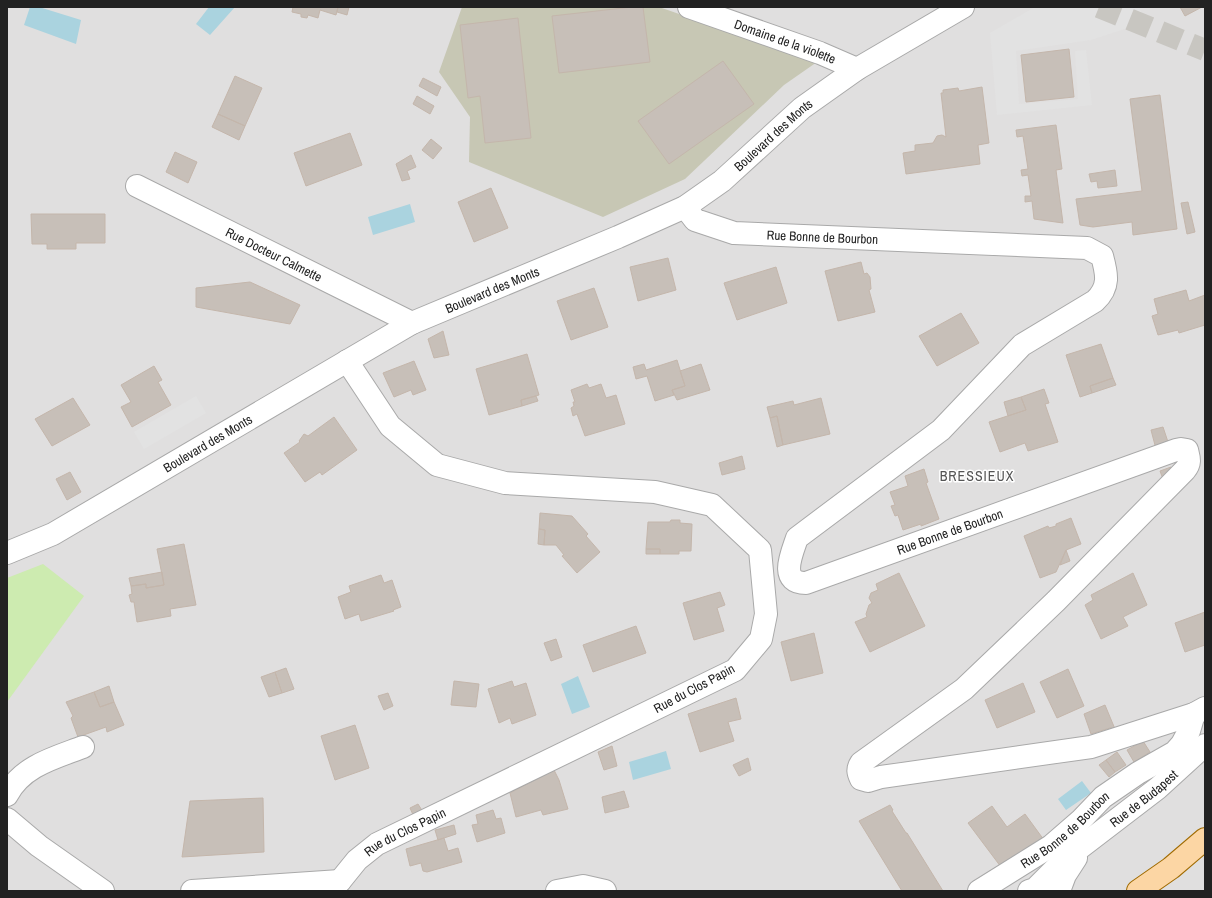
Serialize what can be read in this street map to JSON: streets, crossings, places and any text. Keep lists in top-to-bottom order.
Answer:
{
  "streets": {
    "street": [
      "Domaine de la violette",
      "Boulevard des Monts",
      "Rue Bonne de Bourbon",
      "Rue Docteur Calmette",
      "Rue du Clos Papin",
      "Rue de Budapest"
    ]
  },
  "crossings": [
    ["Domaine de la violette", "Boulevard des Monts"],
    ["Boulevard des Monts", "Rue Bonne de Bourbon"],
    ["Boulevard des Monts", "Rue Docteur Calmette"],
    ["Boulevard des Monts", "Rue du Clos Papin"]
  ],
  "districts": ["BRESSIEUX"]
}
